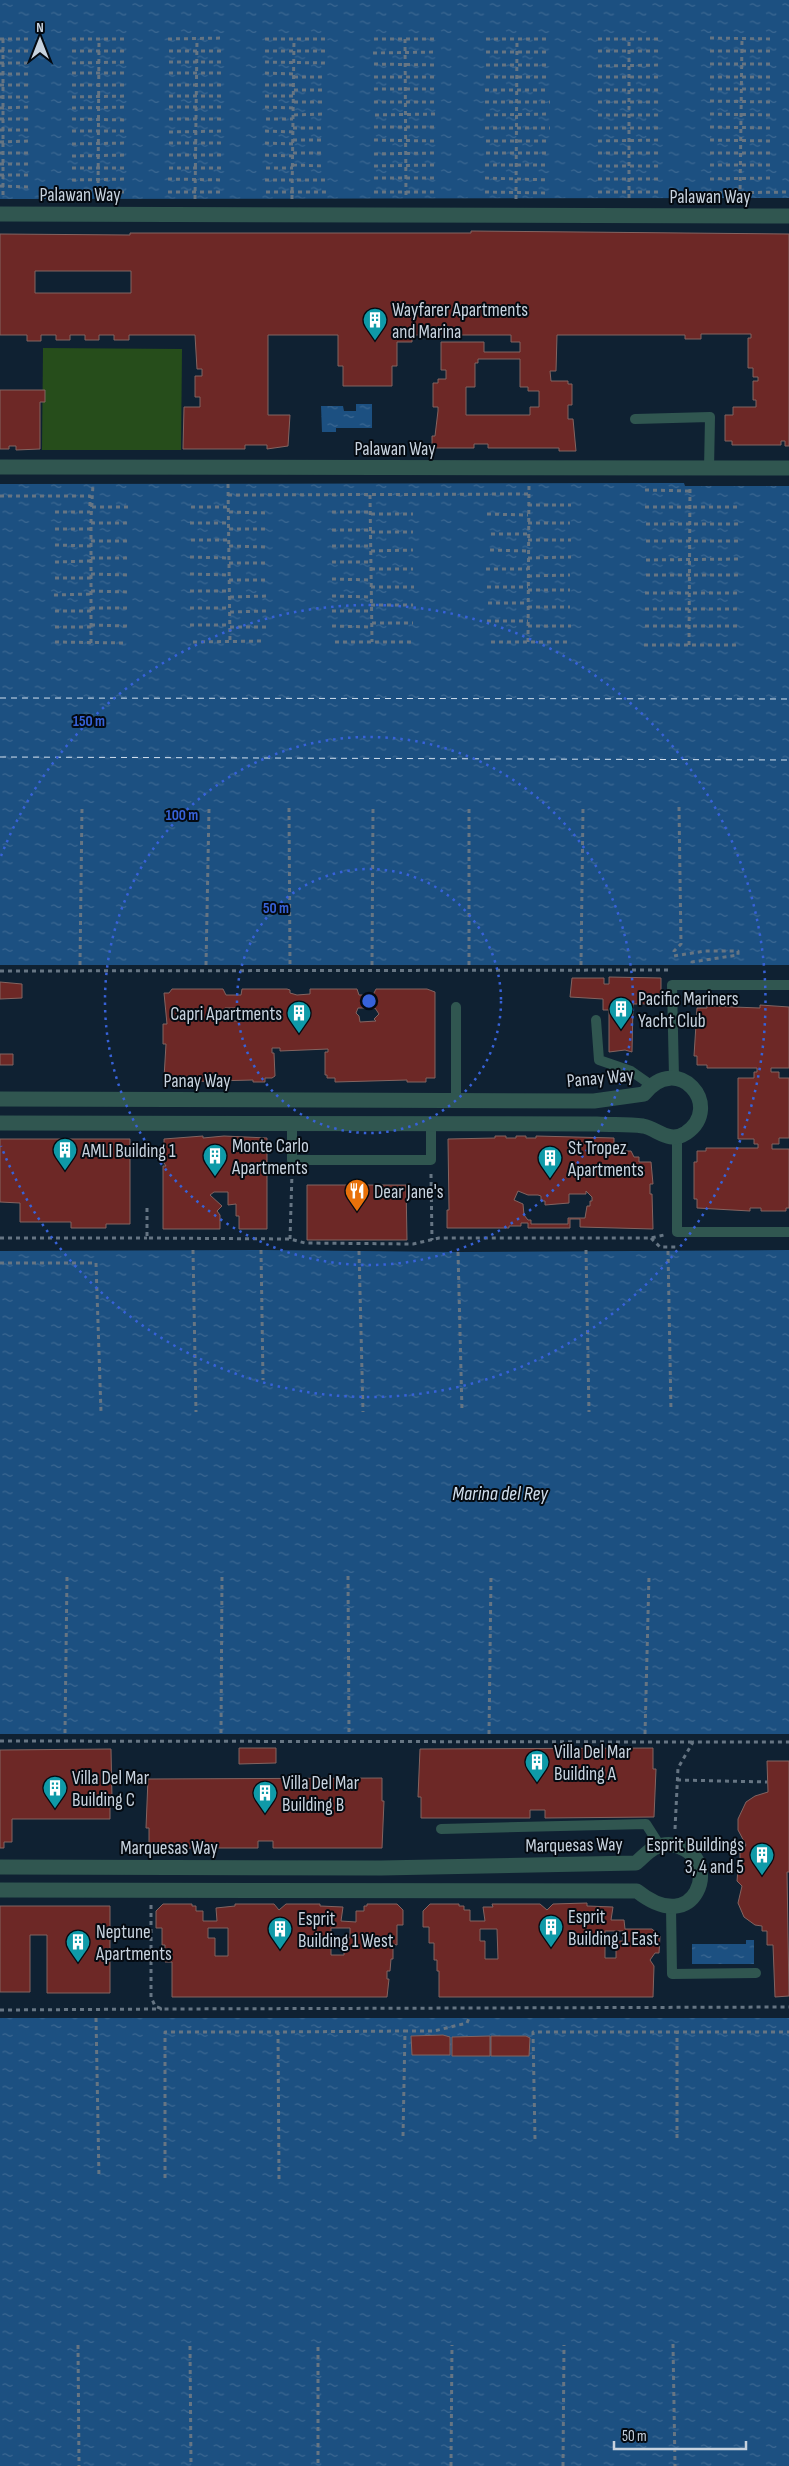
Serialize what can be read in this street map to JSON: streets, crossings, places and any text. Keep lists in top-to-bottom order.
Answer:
{
  "streets": {
    "street": ["Palawan Way", "Panay Way", "Marquesas Way"]
  },
  "water": ["Marina del Rey"],
  "places": {
    "building": [
      "Wayfarer Apartments and Marina",
      "Pacific Mariners Yacht Club",
      "Capri Apartments",
      "AMLI Building 1",
      "Monte Carlo Apartments",
      "St Tropez Apartments",
      "Villa Del Mar Building A",
      "Villa Del Mar Building C",
      "Villa Del Mar Building B",
      "Esprit Buildings 3, 4 and 5",
      "Esprit Building 1 East",
      "Esprit Building 1 West",
      "Neptune Apartments"
    ],
    "restaurant": ["Dear Jane's"]
  },
  "scale_bar": "50 m",
  "north": "top",
  "rings": ["150 m", "100 m", "50 m"]
}
